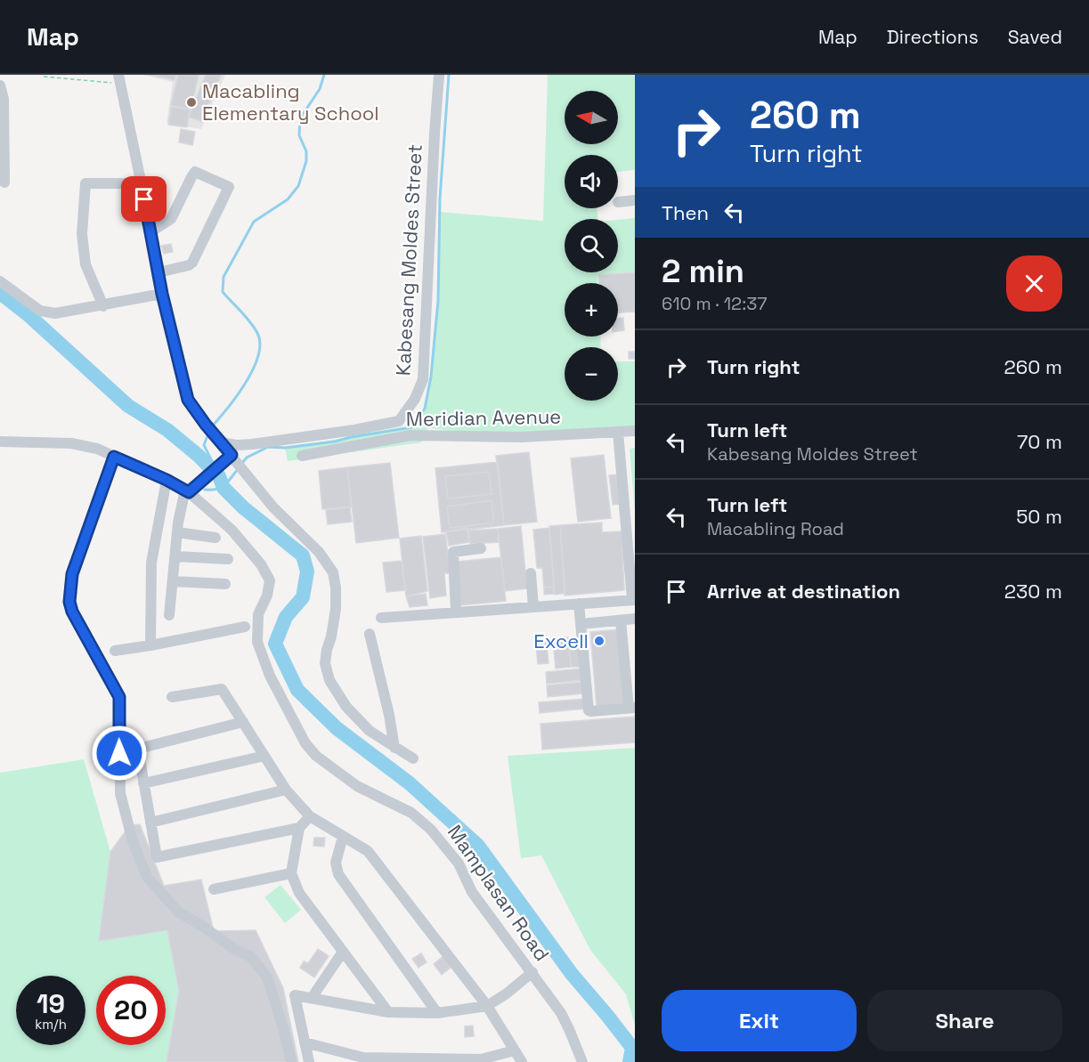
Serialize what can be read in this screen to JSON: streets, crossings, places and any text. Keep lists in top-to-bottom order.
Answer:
{
  "streets": {
    "street": ["Kabesang Moldes Street", "Meridian Avenue", "Mamplasan Road"]
  },
  "places": ["Macabling Elementary School", "Excell"],
  "north": "left",
  "page": {
    "header": "Map",
    "nav": ["Map", "Directions", "Saved"],
    "turn": ["260 m", "Turn right"],
    "map_buttons": ["+", "−"],
    "then": "Then",
    "heading": ["2 min", "610 m · 12:37"],
    "list": [
      {
        "name": "Turn right",
        "value": "260 m"
      },
      {
        "name": "Turn left",
        "note": "Kabesang Moldes Street",
        "value": "70 m"
      },
      {
        "name": "Turn left",
        "note": "Macabling Road",
        "value": "50 m"
      },
      {
        "name": "Arrive at destination",
        "value": "230 m"
      }
    ],
    "speed": "19 km/h",
    "limit": "20",
    "buttons": ["Exit", "Share"]
  }
}
